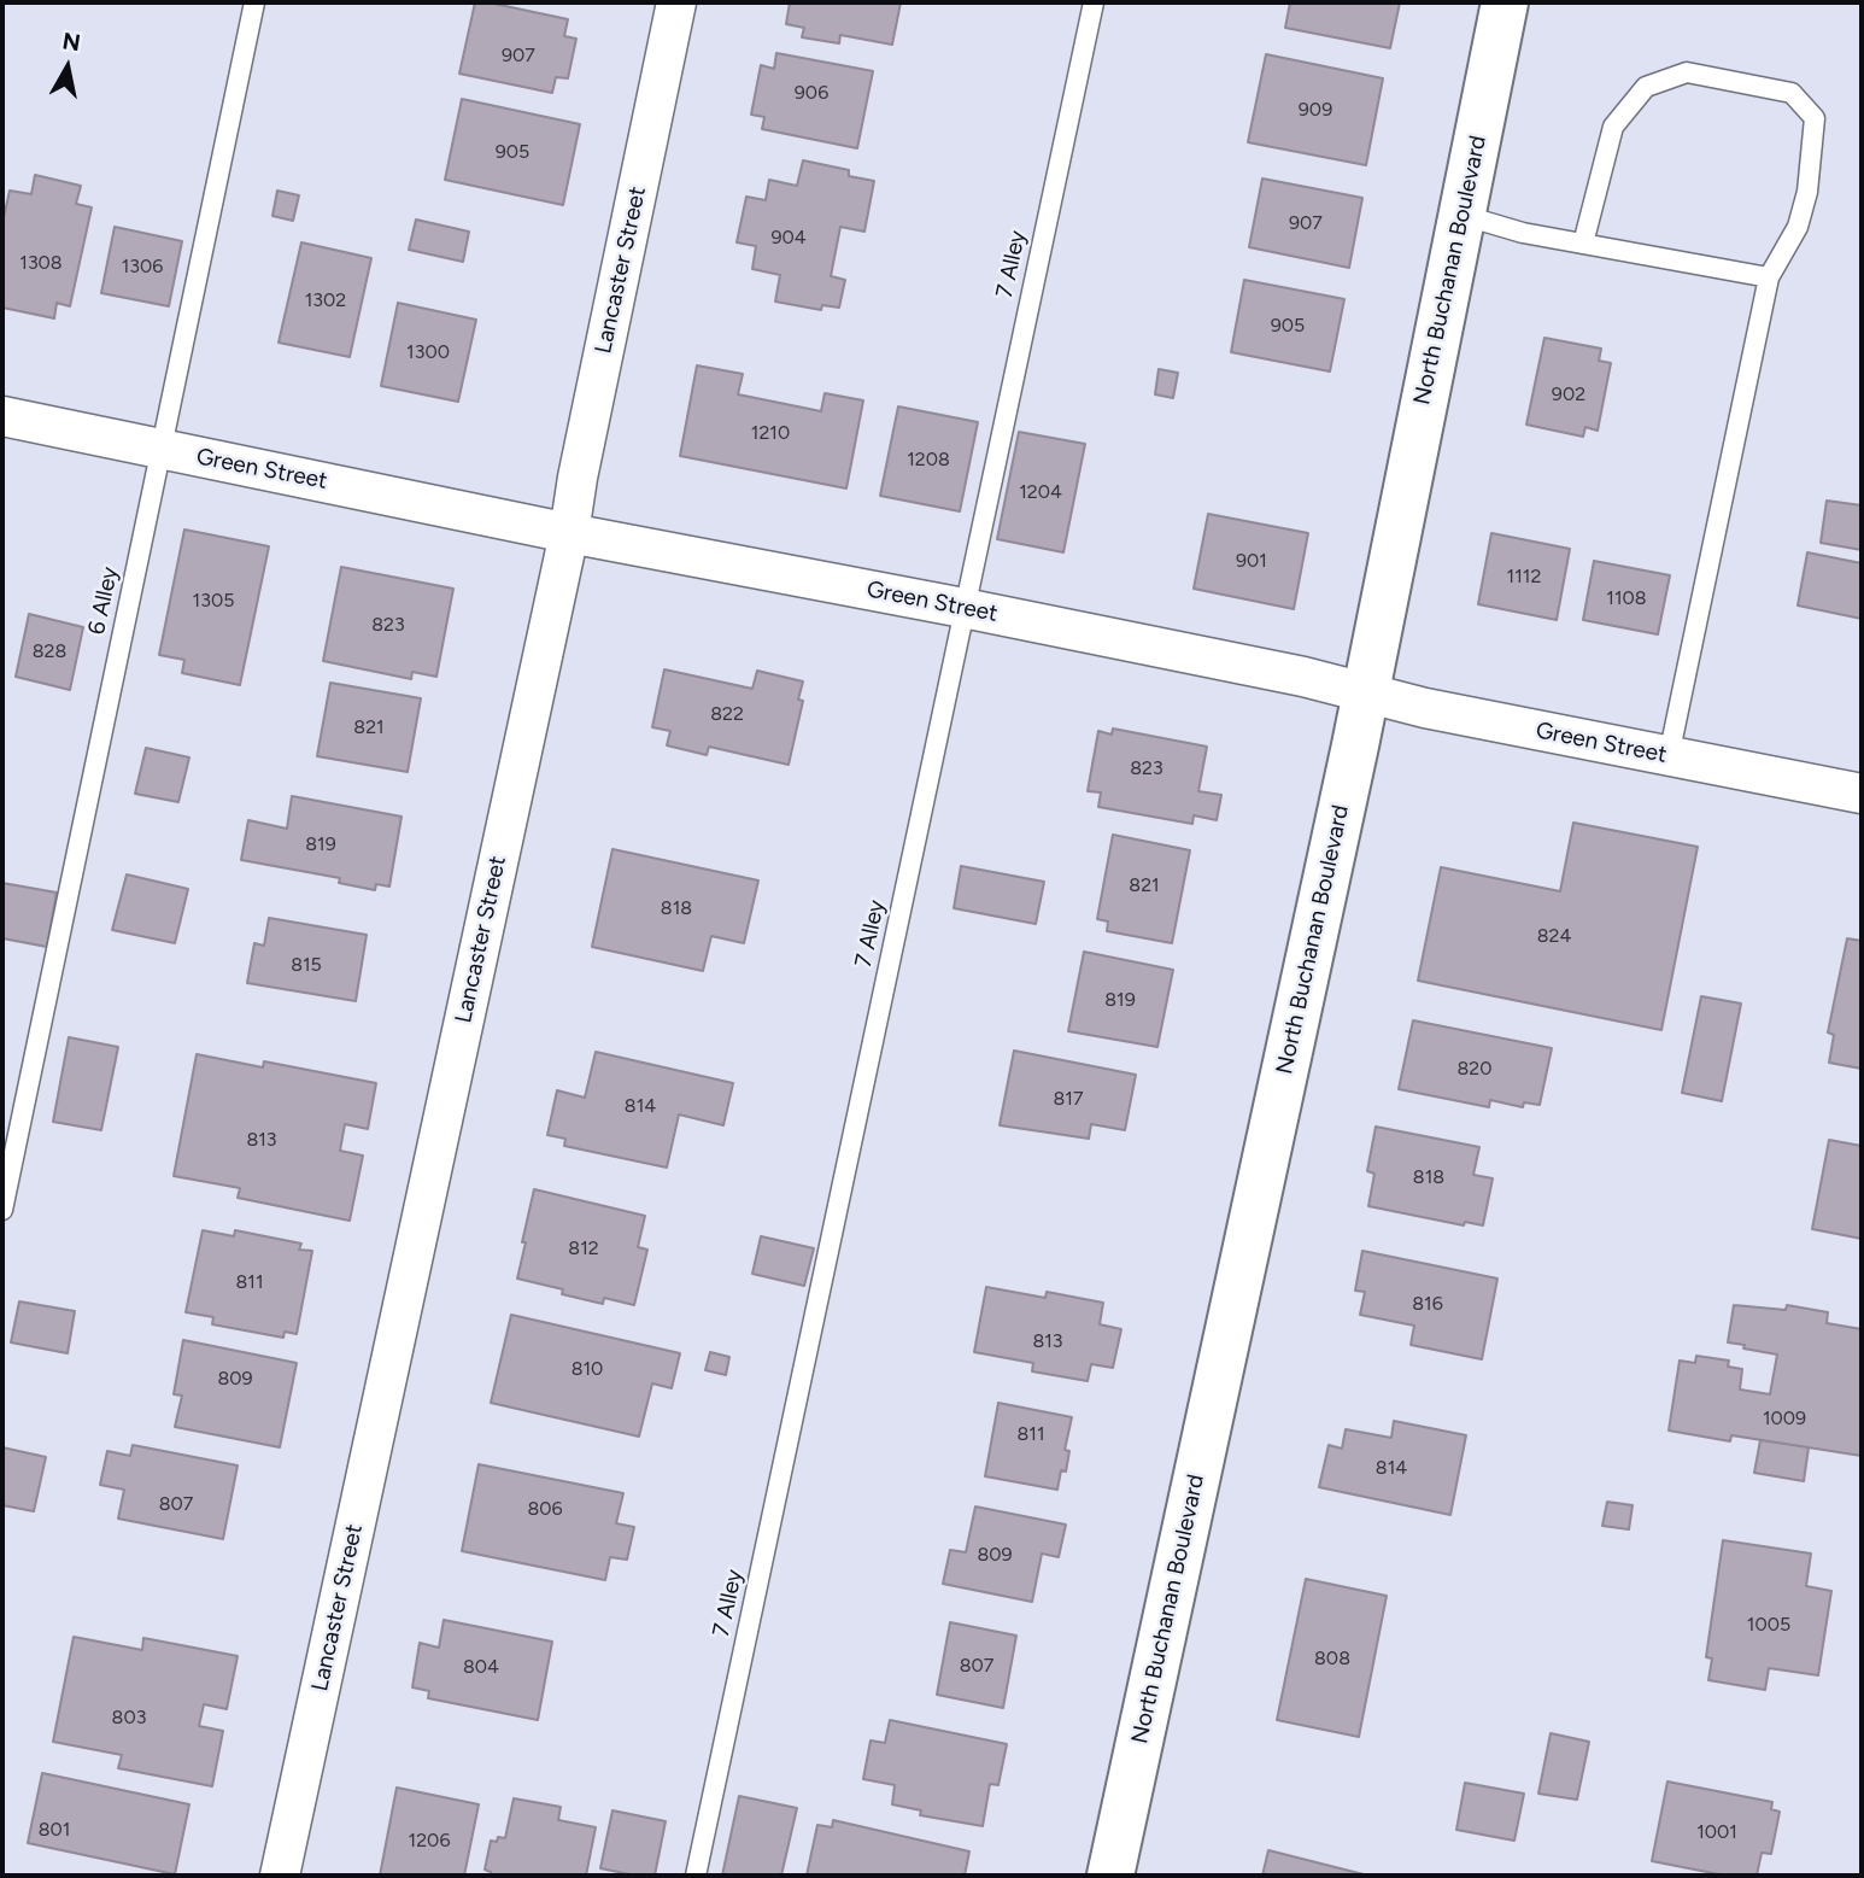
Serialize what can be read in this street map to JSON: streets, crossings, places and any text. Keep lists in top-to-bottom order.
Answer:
{
  "streets": {
    "street": ["Lancaster Street", "North Buchanan Boulevard", "Green Street"],
    "lane": ["7 Alley", "6 Alley"]
  },
  "crossings": [
    ["7 Alley", "Green Street"],
    ["Lancaster Street", "Green Street"],
    ["North Buchanan Boulevard", "Green Street"],
    ["Green Street", "6 Alley"]
  ],
  "house_numbers": [
    "907",
    "906",
    "909",
    "905",
    "907",
    "904",
    "1308",
    "1306",
    "1302",
    "905",
    "1300",
    "902",
    "1210",
    "1208",
    "1204",
    "901",
    "1112",
    "1108",
    "1305",
    "823",
    "828",
    "822",
    "821",
    "823",
    "819",
    "821",
    "818",
    "824",
    "815",
    "819",
    "820",
    "817",
    "814",
    "813",
    "818",
    "812",
    "811",
    "816",
    "813",
    "810",
    "809",
    "1009",
    "811",
    "814",
    "807",
    "806",
    "809",
    "1005",
    "808",
    "807",
    "804",
    "803",
    "801",
    "1001",
    "1206"
  ],
  "north": "top"
}
